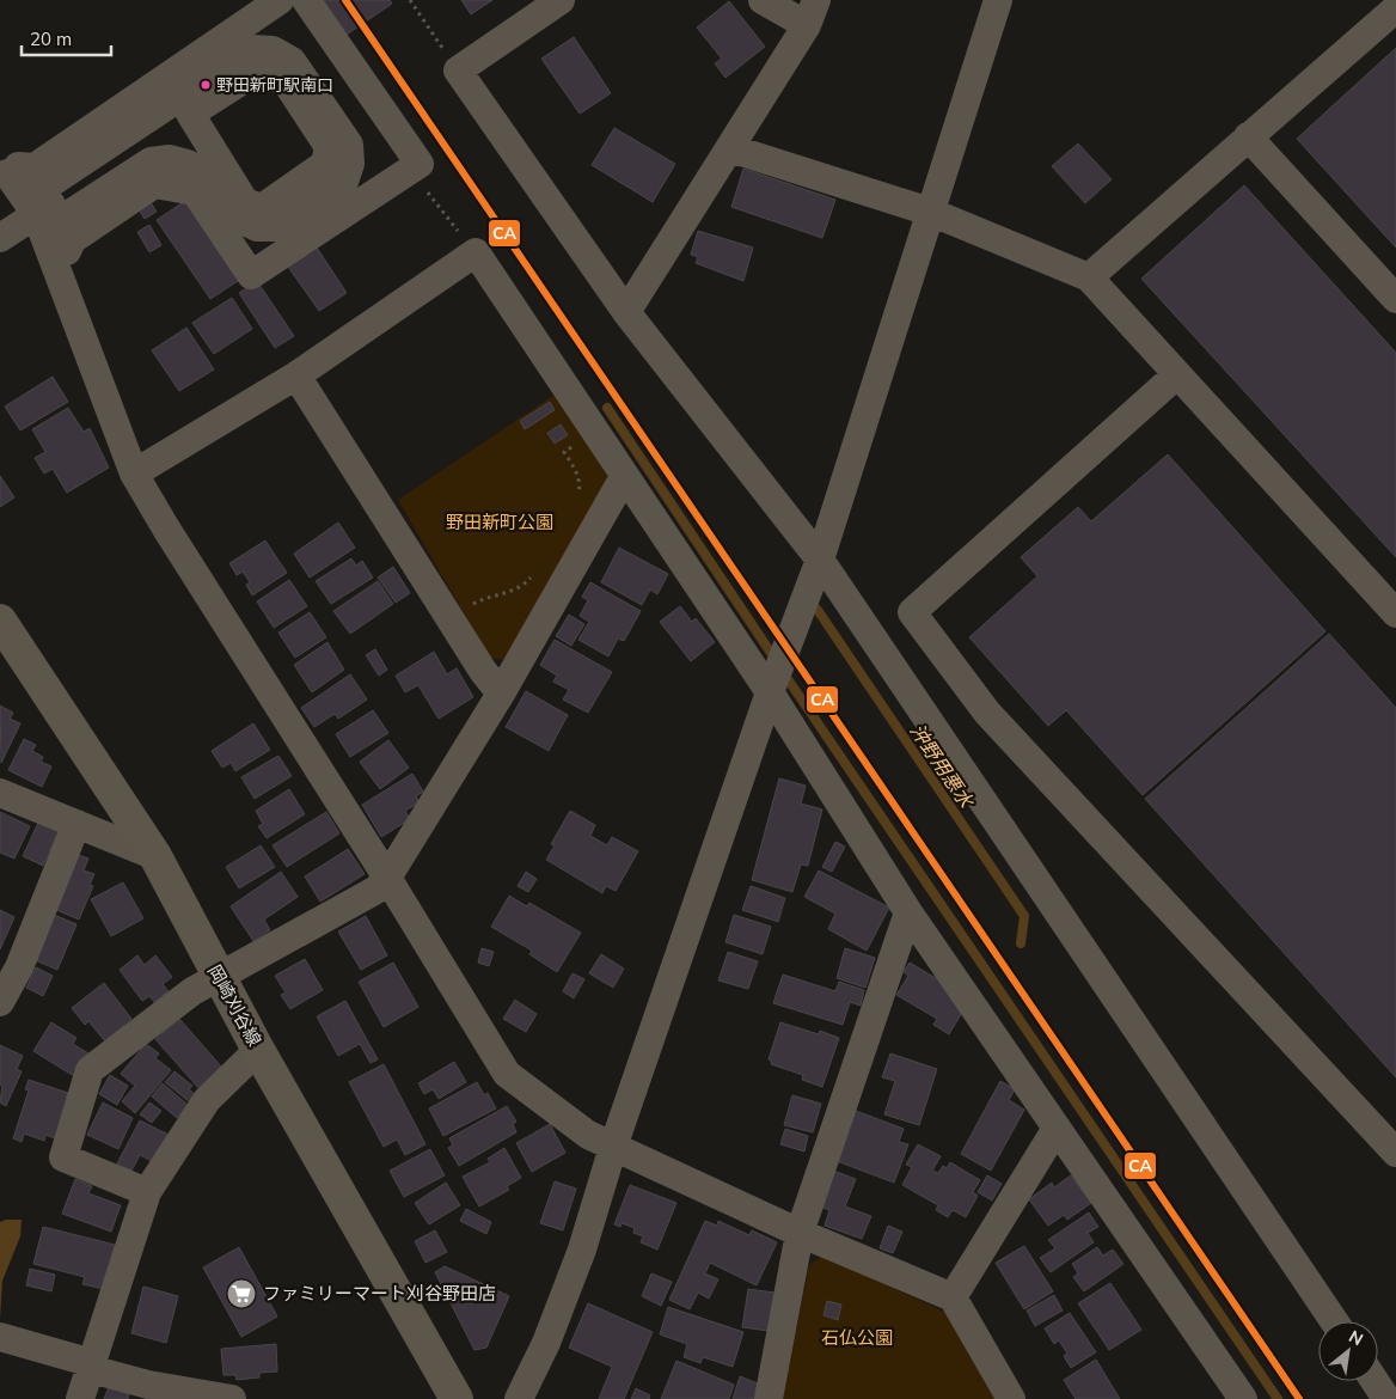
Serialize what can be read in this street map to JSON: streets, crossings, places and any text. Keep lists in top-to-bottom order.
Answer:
{
  "streets": {
    "main road": ["岡崎刈谷線"]
  },
  "water": ["沖野用悪水"],
  "parks": ["野田新町公園", "石仏公園"],
  "places": {
    "other": ["野田新町駅南口"],
    "supermarket": ["ファミリーマート刈谷野田店"]
  },
  "lines": ["transit line CA"],
  "scale_bar": "20 m",
  "north": "top right"
}
